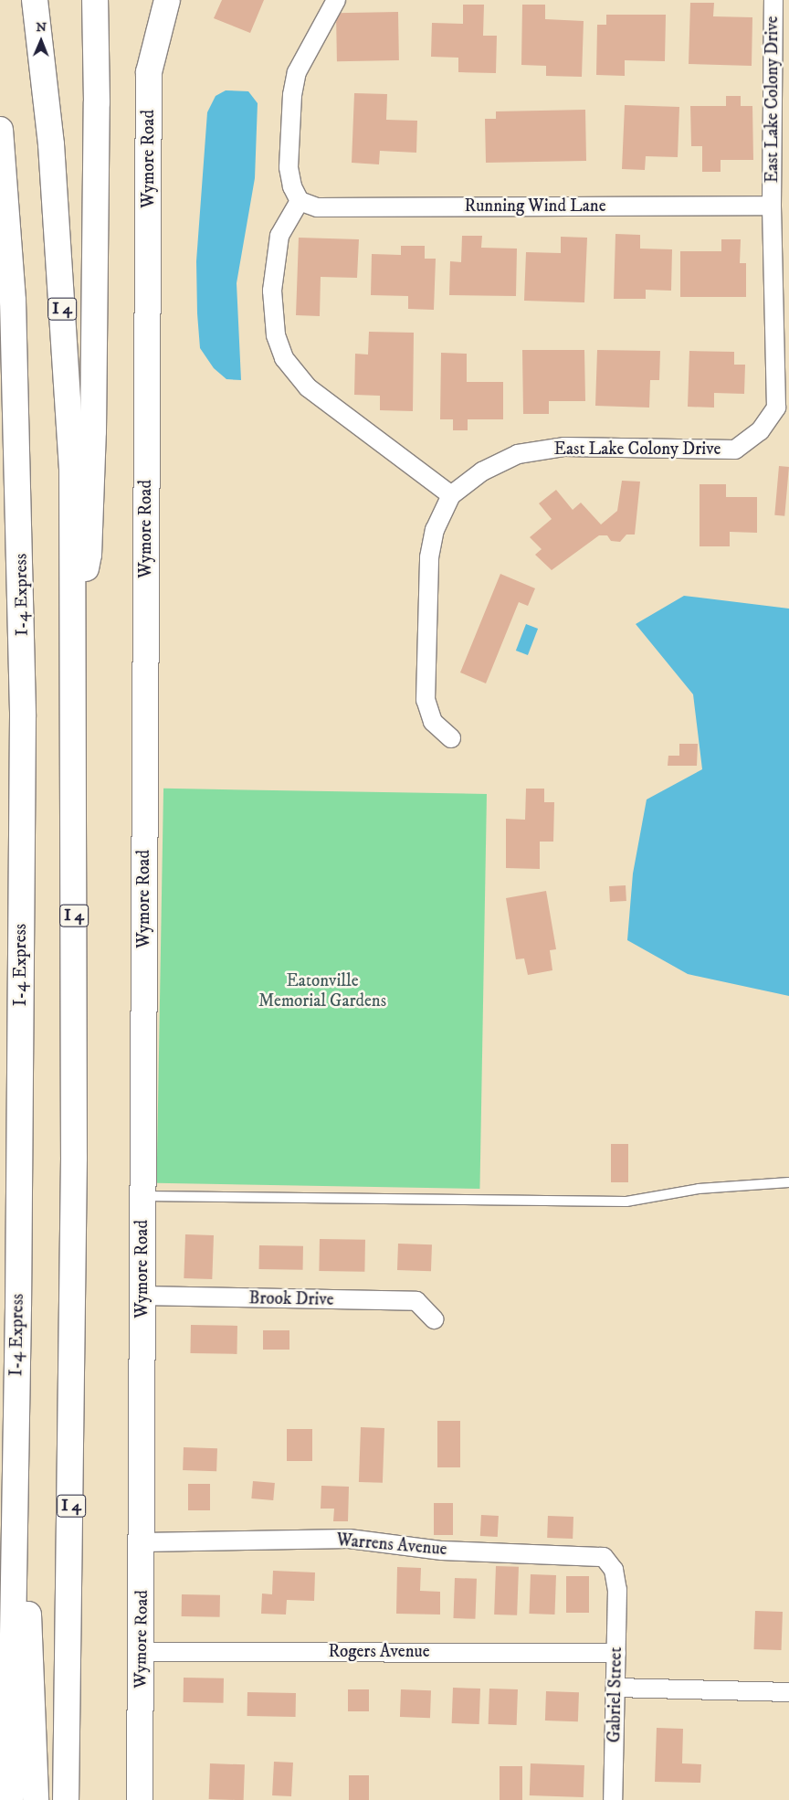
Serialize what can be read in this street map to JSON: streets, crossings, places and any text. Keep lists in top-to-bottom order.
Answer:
{
  "streets": {
    "main road": ["Wymore Road", "I 4", "I-4 Express"],
    "street": [
      "East Lake Colony Drive",
      "Running Wind Lane",
      "Brook Drive",
      "Warrens Avenue",
      "Rogers Avenue",
      "Gabriel Street"
    ]
  },
  "crossings": [
    ["East Lake Colony Drive", "Running Wind Lane"],
    ["Wymore Road", "Brook Drive"],
    ["Wymore Road", "Warrens Avenue"],
    ["Wymore Road", "Rogers Avenue"],
    ["Warrens Avenue", "Gabriel Street"],
    ["Rogers Avenue", "Gabriel Street"]
  ],
  "parks": ["Eatonville Memorial Gardens"],
  "north": "top"
}
